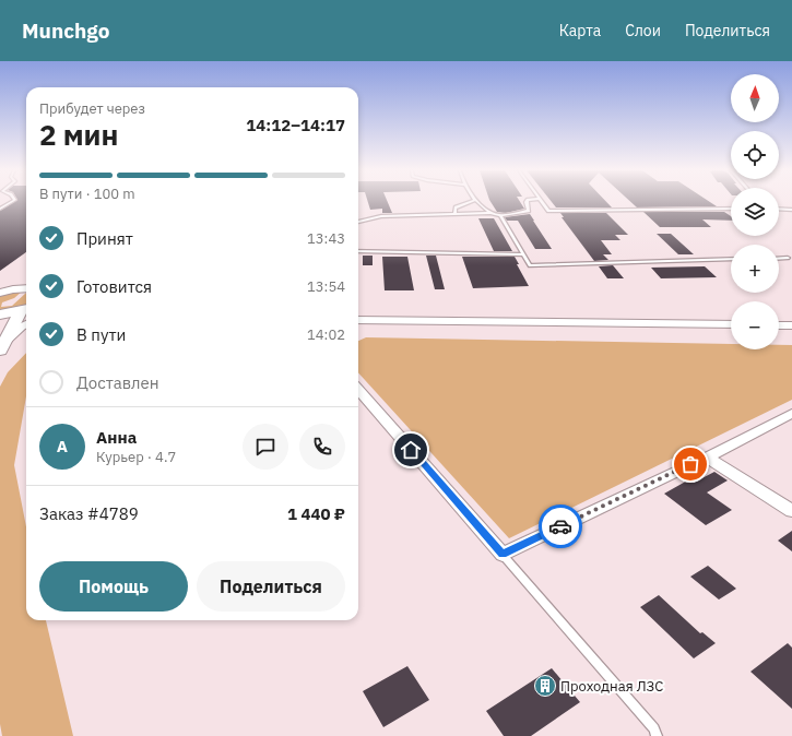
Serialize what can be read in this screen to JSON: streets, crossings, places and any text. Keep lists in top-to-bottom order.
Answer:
{
  "places": {
    "building": ["Проходная ЛЗС"]
  },
  "north": "top",
  "page": {
    "header": "Munchgo",
    "nav": ["Карта", "Слои", "Поделиться"],
    "map_buttons": ["+", "−"],
    "heading": ["2 мин", "Прибудет через", "14:12–14:17"],
    "panel": [
      "Анна",
      "Курьер · 4.7",
      "Заказ #4789",
      "1 440 ₽"
    ],
    "bar": "В пути · 100 m",
    "list": [
      ["Принят", "13:43"],
      ["Готовится", "13:54"],
      ["В пути", "14:02"],
      "Доставлен"
    ],
    "round": "А",
    "buttons": ["Помощь", "Поделиться"]
  }
}
